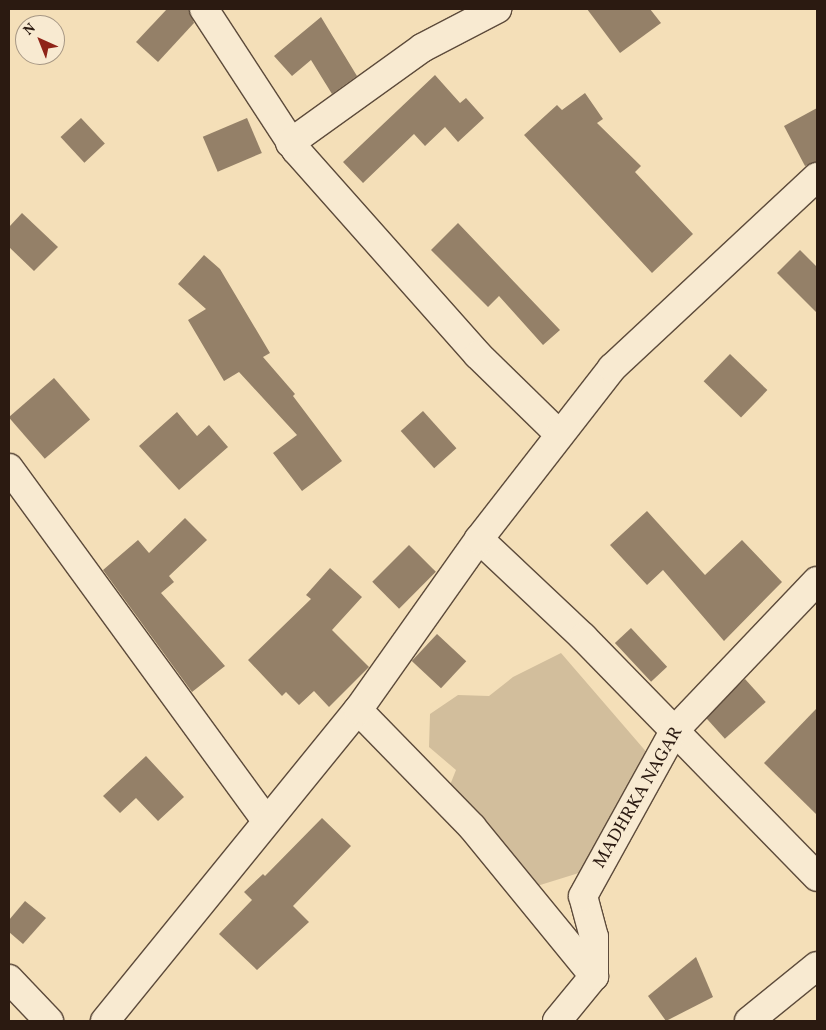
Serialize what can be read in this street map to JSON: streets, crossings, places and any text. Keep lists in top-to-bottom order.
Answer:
{
  "streets": {
    "street": ["MADHRKA NAGAR"]
  },
  "north": "top left"
}
